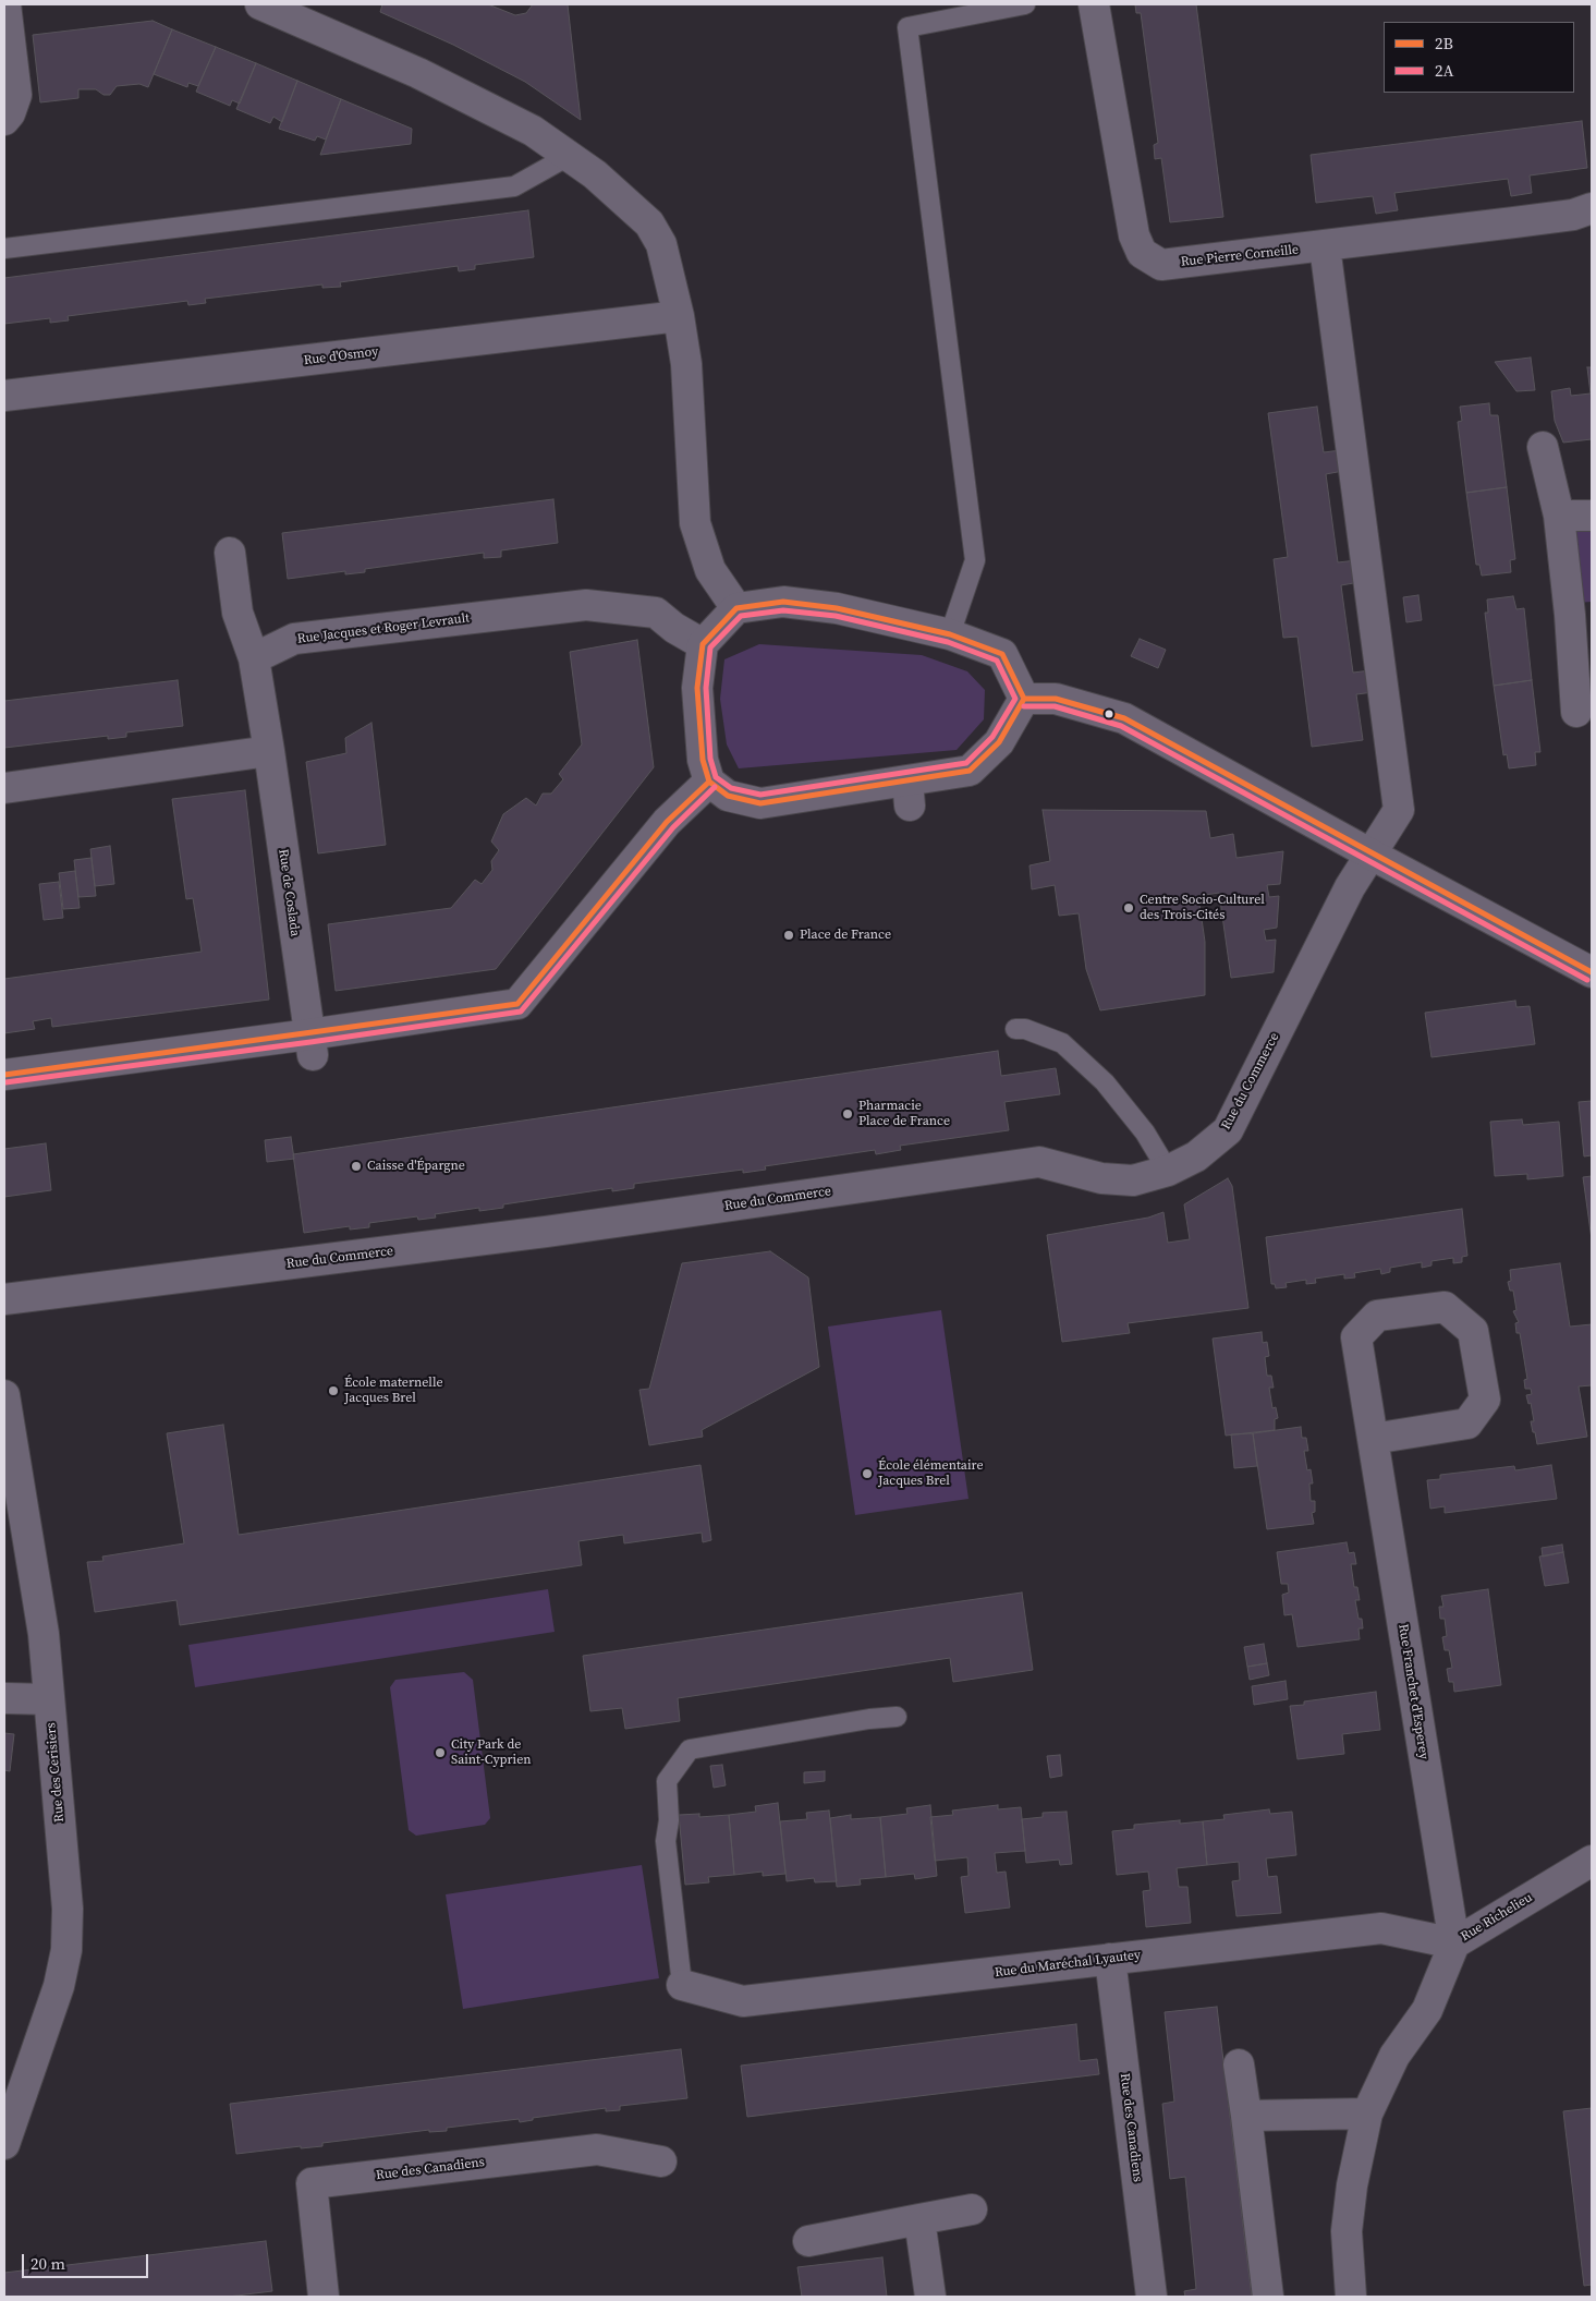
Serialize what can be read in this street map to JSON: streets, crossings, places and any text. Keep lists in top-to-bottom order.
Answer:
{
  "streets": {
    "street": [
      "Rue Pierre Corneille",
      "Rue d'Osmoy",
      "Rue Jacques et Roger Levrault",
      "Rue de Coslada",
      "Rue du Commerce",
      "Rue Franchet d'Esperey",
      "Rue des Cerisiers",
      "Rue Richelieu",
      "Rue du Maréchal Lyautey",
      "Rue des Canadiens"
    ]
  },
  "crossings": [
    ["Rue Pierre Corneille", "Rue du Commerce"],
    ["Rue Franchet d'Esperey", "Rue Richelieu"],
    ["Rue Franchet d'Esperey", "Rue du Maréchal Lyautey"],
    ["Rue Richelieu", "Rue du Maréchal Lyautey"],
    ["Rue du Maréchal Lyautey", "Rue des Canadiens"]
  ],
  "places": [
    "Centre Socio-Culturel des Trois-Cités",
    "Place de France",
    "Pharmacie Place de France",
    "Caisse d'Épargne",
    "École maternelle Jacques Brel",
    "École élémentaire Jacques Brel",
    "City Park de Saint-Cyprien"
  ],
  "lines": ["transit line 2B", "transit line 2A"],
  "legend": ["2B", "2A"],
  "scale_bar": "20 m"
}
